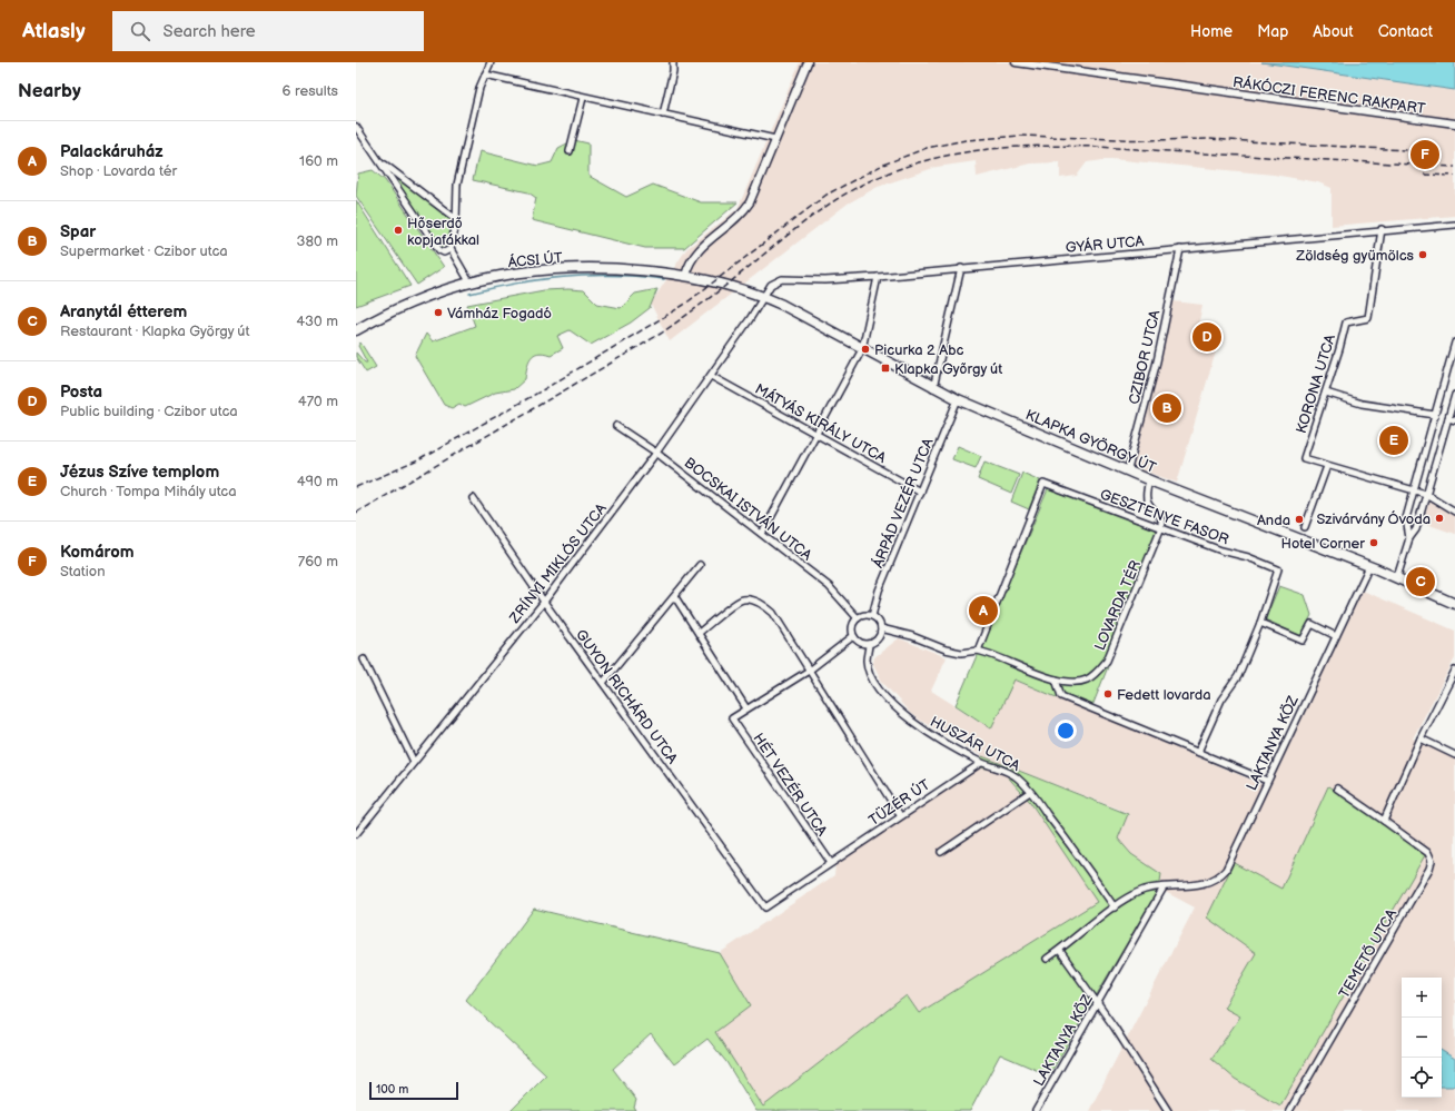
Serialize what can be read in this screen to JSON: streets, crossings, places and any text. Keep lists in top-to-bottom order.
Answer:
{
  "streets": {
    "main road": ["ÁCSI ÚT", "KLAPKA GYÖRGY ÚT"],
    "street": [
      "RÁKÓCZI FERENC RAKPART",
      "GYÁR UTCA",
      "CZIBOR UTCA",
      "KORONA UTCA",
      "MÁTYÁS KIRÁLY UTCA",
      "ÁRPÁD VEZÉR UTCA",
      "BOCSKAI ISTVÁN UTCA",
      "GESZTENYE FASOR",
      "ZRÍNYI MIKLÓS UTCA",
      "LOVARDA TÉR",
      "GUYON RICHÁRD UTCA",
      "HUSZÁR UTCA",
      "LAKTANYA KÖZ",
      "HÉT VEZÉR UTCA",
      "TÜZÉR ÚT",
      "TEMETŐ UTCA"
    ]
  },
  "crossings": [
    ["GYÁR UTCA", "CZIBOR UTCA"],
    ["GYÁR UTCA", "KORONA UTCA"],
    ["GYÁR UTCA", "KLAPKA GYÖRGY ÚT"],
    ["GYÁR UTCA", "ZRÍNYI MIKLÓS UTCA"],
    ["ÁCSI ÚT", "KLAPKA GYÖRGY ÚT"],
    ["CZIBOR UTCA", "KLAPKA GYÖRGY ÚT"],
    ["MÁTYÁS KIRÁLY UTCA", "ÁRPÁD VEZÉR UTCA"],
    ["MÁTYÁS KIRÁLY UTCA", "ZRÍNYI MIKLÓS UTCA"],
    ["KLAPKA GYÖRGY ÚT", "ÁRPÁD VEZÉR UTCA"],
    ["KLAPKA GYÖRGY ÚT", "ZRÍNYI MIKLÓS UTCA"],
    ["KLAPKA GYÖRGY ÚT", "LAKTANYA KÖZ"],
    ["ÁRPÁD VEZÉR UTCA", "BOCSKAI ISTVÁN UTCA"],
    ["ÁRPÁD VEZÉR UTCA", "LOVARDA TÉR"],
    ["ÁRPÁD VEZÉR UTCA", "HUSZÁR UTCA"],
    ["BOCSKAI ISTVÁN UTCA", "ZRÍNYI MIKLÓS UTCA"],
    ["BOCSKAI ISTVÁN UTCA", "LOVARDA TÉR"],
    ["BOCSKAI ISTVÁN UTCA", "HUSZÁR UTCA"],
    ["GESZTENYE FASOR", "LOVARDA TÉR"],
    ["ZRÍNYI MIKLÓS UTCA", "GUYON RICHÁRD UTCA"],
    ["LOVARDA TÉR", "HUSZÁR UTCA"],
    ["GUYON RICHÁRD UTCA", "TÜZÉR ÚT"],
    ["HUSZÁR UTCA", "LAKTANYA KÖZ"],
    ["HUSZÁR UTCA", "TÜZÉR ÚT"],
    ["HÉT VEZÉR UTCA", "TÜZÉR ÚT"]
  ],
  "places": {
    "other": [
      "Hőserdő kopjafákkal",
      "Zöldség gyümölcs",
      "Vámház Fogadó",
      "Picurka 2 Abc",
      "Szivárvány Óvoda",
      "Anda",
      "Hotel Corner",
      "Fedett lovarda"
    ],
    "transit": ["Klapka Győrgy út"]
  },
  "scale_bar": "100 m",
  "page": {
    "header": "Atlasly",
    "search": "Search here",
    "nav": [
      "Home",
      "Map",
      "About",
      "Contact"
    ],
    "heading": ["Nearby", "6 results"],
    "list": [
      {
        "mark": "A",
        "name": "Palackáruház",
        "note": "Shop · Lovarda tér",
        "value": "160 m"
      },
      {
        "mark": "B",
        "name": "Spar",
        "note": "Supermarket · Czibor utca",
        "value": "380 m"
      },
      {
        "mark": "C",
        "name": "Aranytál étterem",
        "note": "Restaurant · Klapka György út",
        "value": "430 m"
      },
      {
        "mark": "D",
        "name": "Posta",
        "note": "Public building · Czibor utca",
        "value": "470 m"
      },
      {
        "mark": "E",
        "name": "Jézus Szíve templom",
        "note": "Church · Tompa Mihály utca",
        "value": "490 m"
      },
      {
        "mark": "F",
        "name": "Komárom",
        "note": "Station",
        "value": "760 m"
      }
    ],
    "pins": [
      "F",
      "D",
      "B",
      "E",
      "C",
      "A"
    ],
    "map_buttons": ["+", "−"],
    "scale": "100 m"
  }
}
